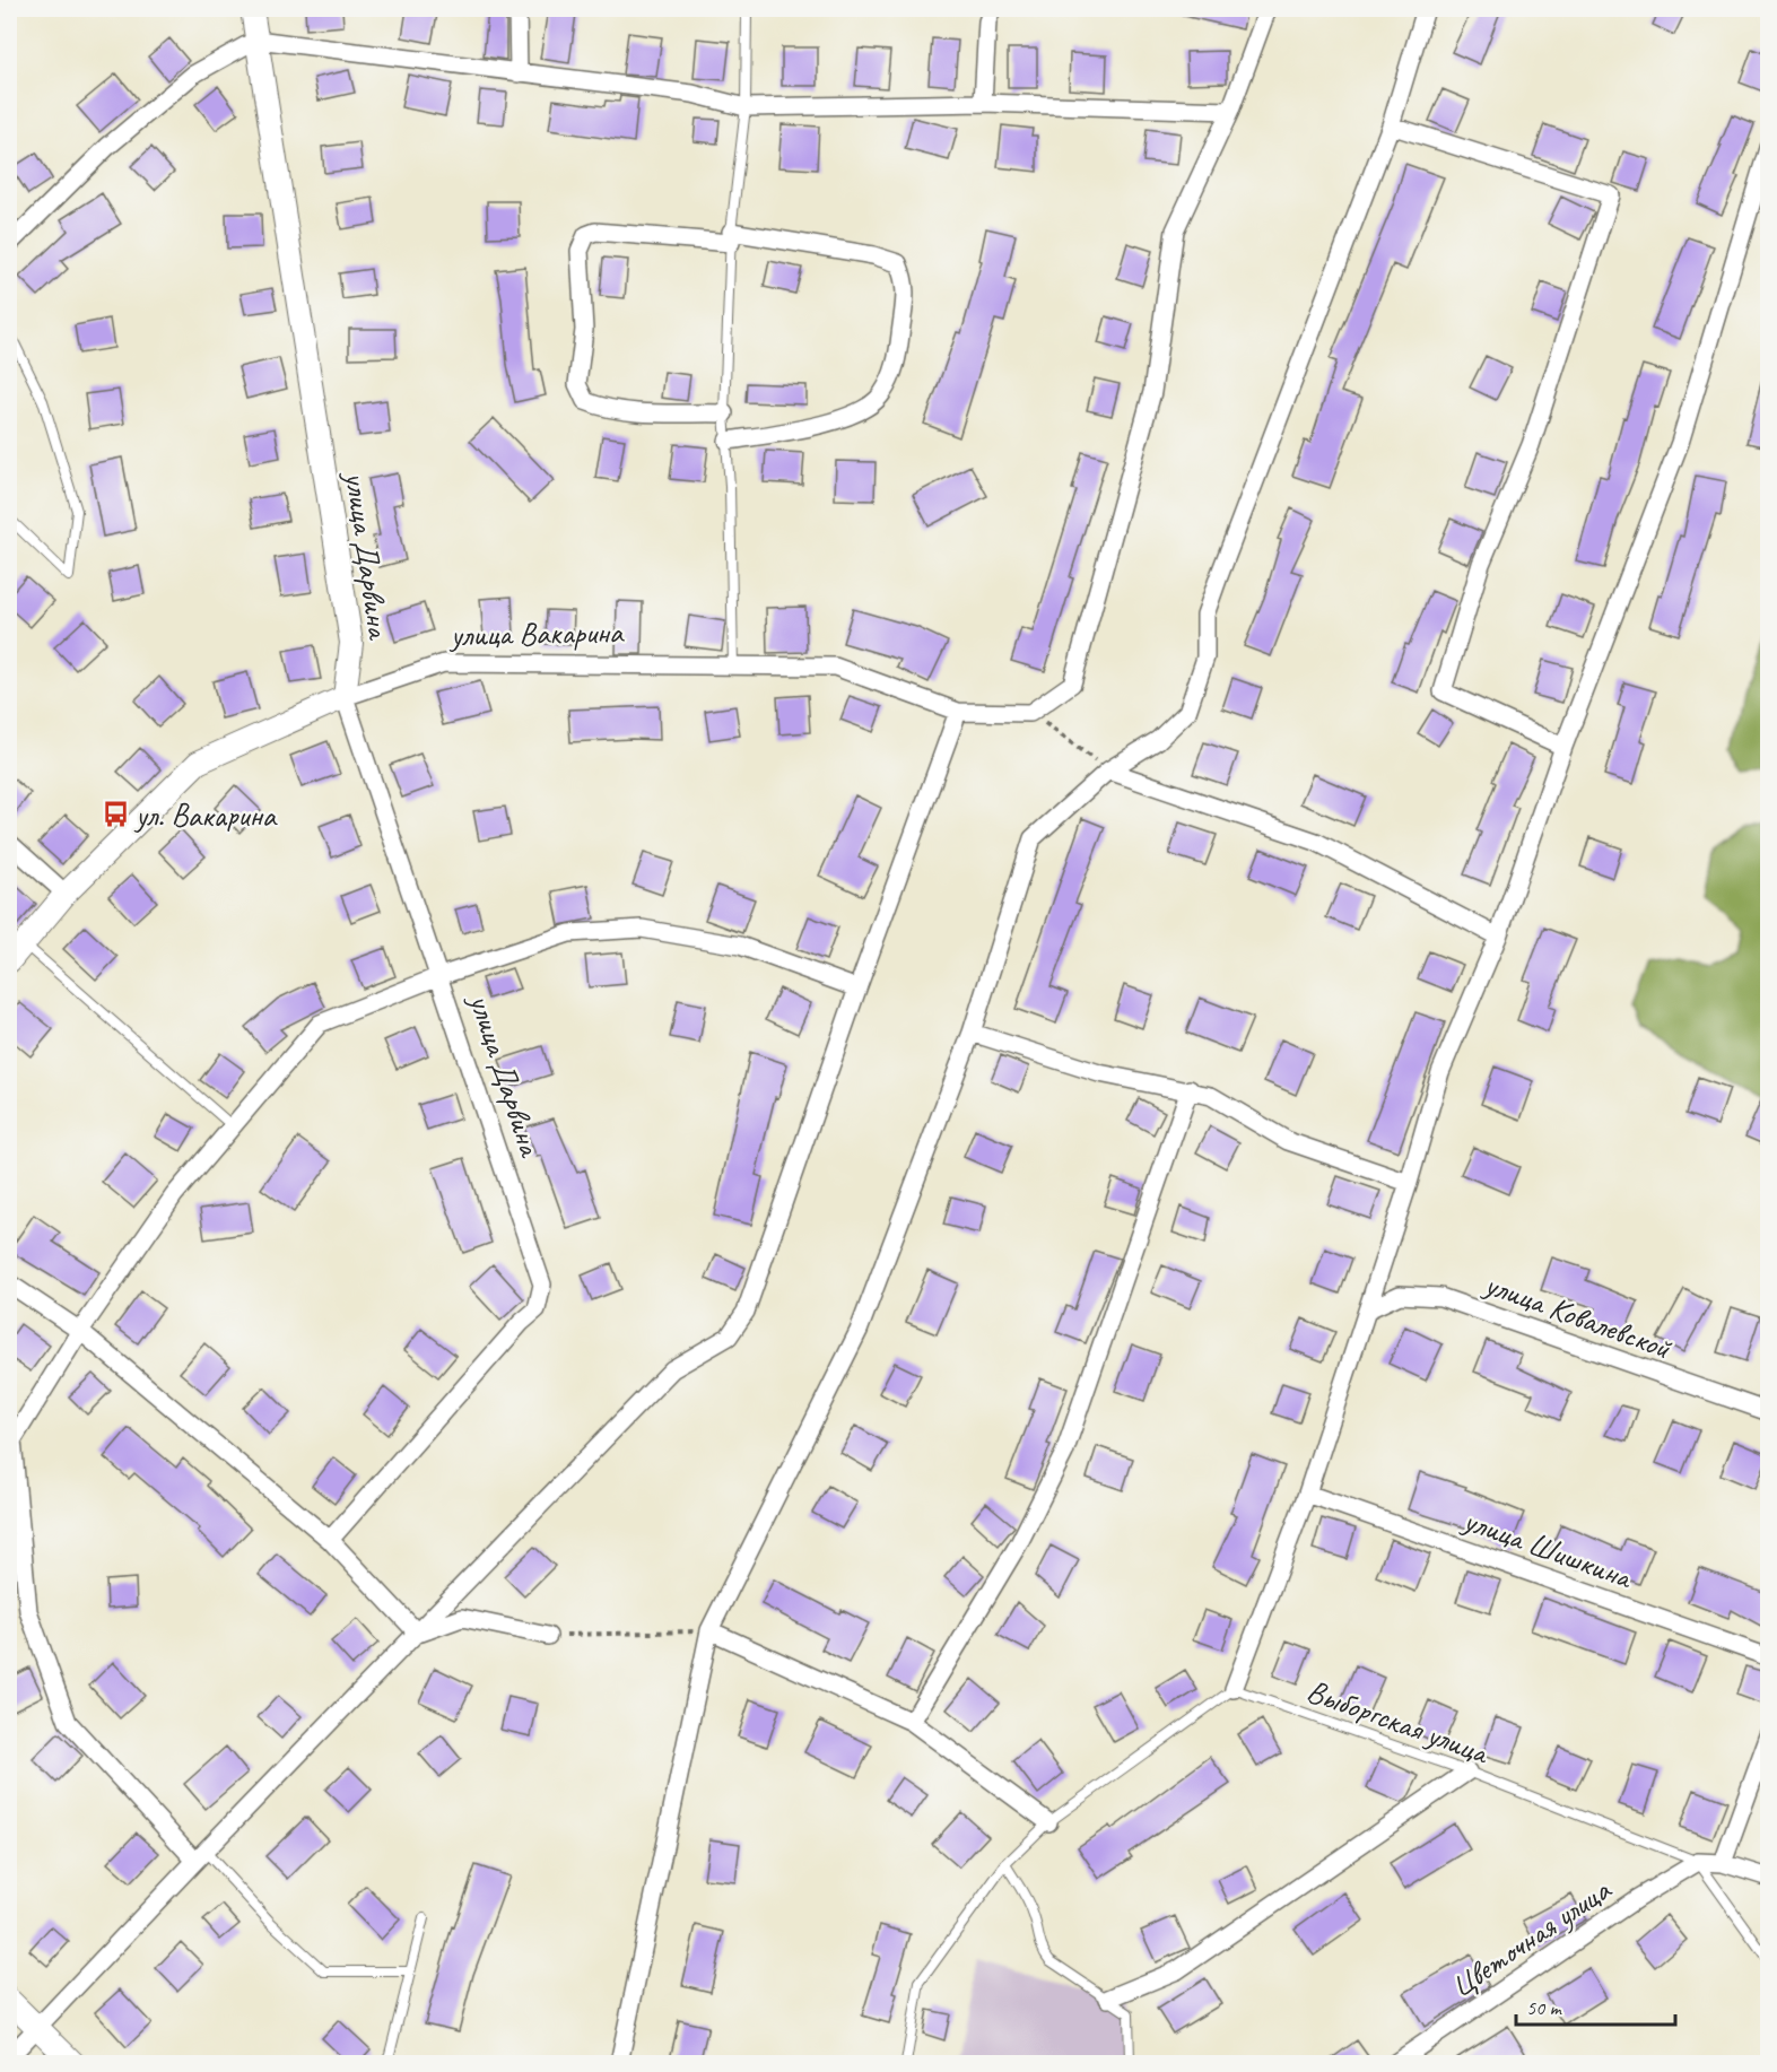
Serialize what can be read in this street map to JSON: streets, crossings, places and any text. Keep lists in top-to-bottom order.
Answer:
{
  "streets": {
    "street": [
      "улица Дарвина",
      "улица Вакарина",
      "улица Ковалевской",
      "улица Шишкина",
      "Цветочная улица"
    ],
    "lane": ["Выборгская улица"]
  },
  "crossings": [
    ["улица Дарвина", "улица Вакарина"],
    ["Выборгская улица", "Цветочная улица"]
  ],
  "places": {
    "bus stop": ["ул. Вакарина"]
  },
  "scale_bar": "50 m"
}
